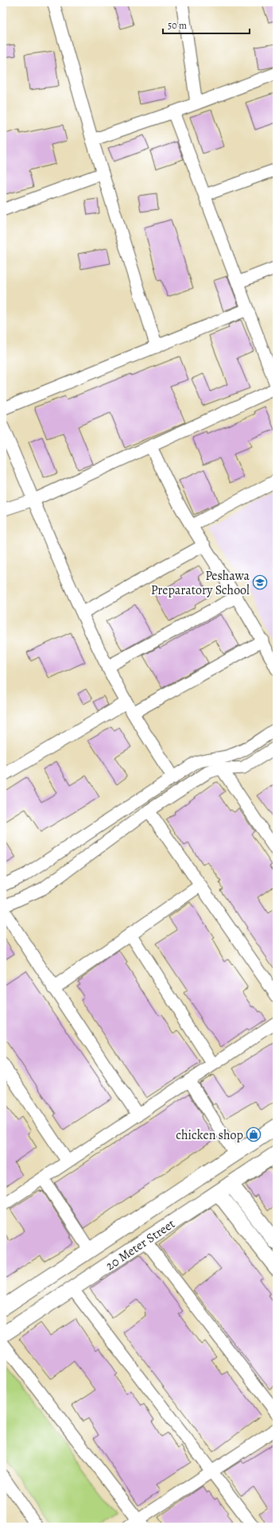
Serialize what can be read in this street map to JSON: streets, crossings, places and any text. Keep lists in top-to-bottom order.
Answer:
{
  "streets": {
    "main road": ["20 Meter Street"]
  },
  "places": {
    "school or university": ["Peshawa Preparatory School"],
    "shop": ["chicken shop"]
  },
  "scale_bar": "50 m"
}
